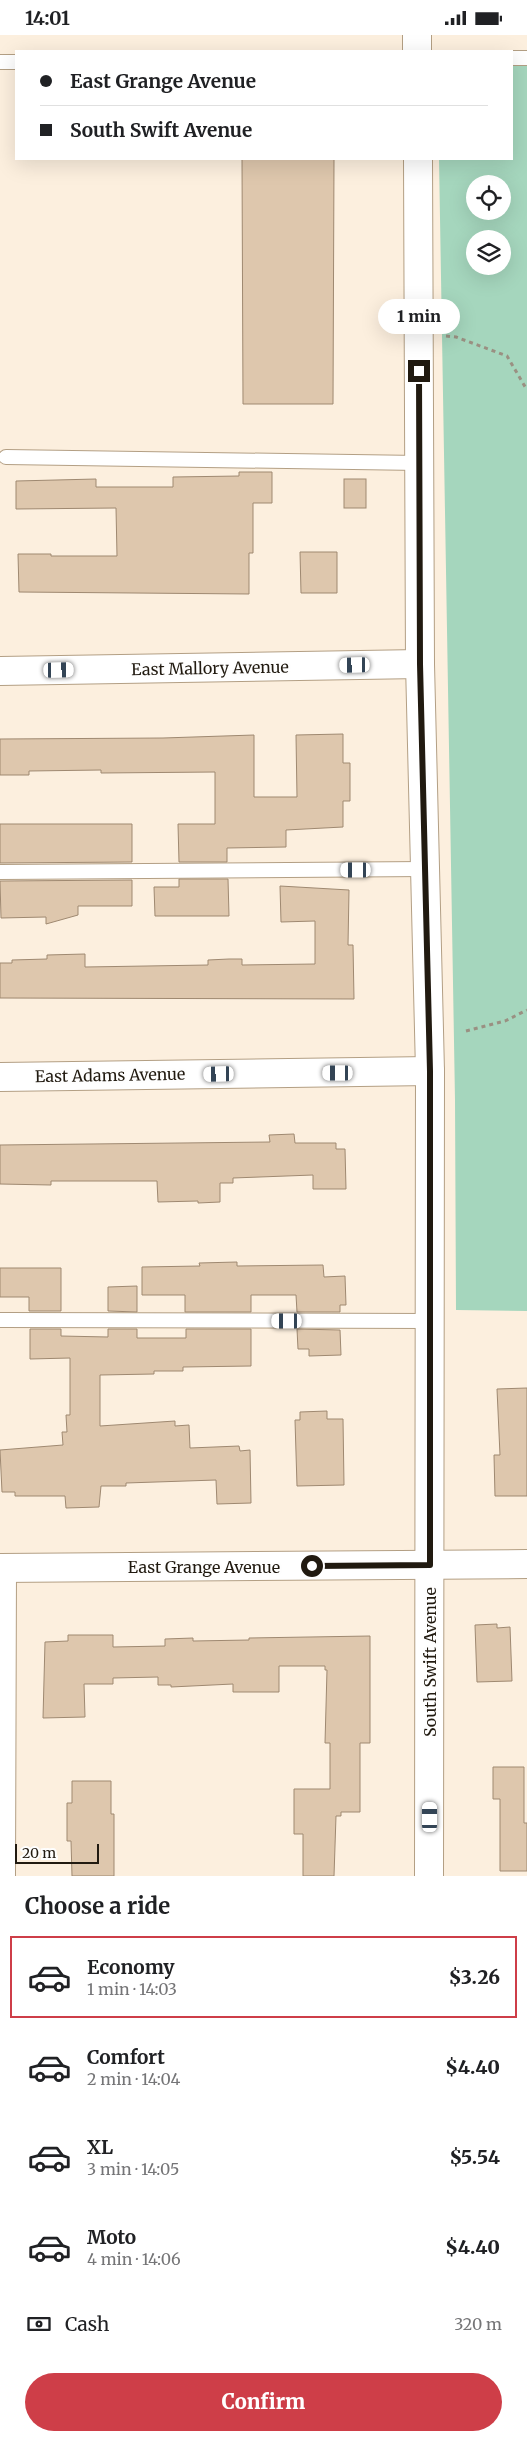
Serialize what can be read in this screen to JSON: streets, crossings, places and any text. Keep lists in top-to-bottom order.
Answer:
{
  "streets": {
    "street": [
      "East Mallory Avenue",
      "East Adams Avenue",
      "East Grange Avenue",
      "South Swift Avenue"
    ]
  },
  "crossings": [
    ["East Mallory Avenue", "South Swift Avenue"],
    ["East Adams Avenue", "South Swift Avenue"],
    ["East Grange Avenue", "South Swift Avenue"]
  ],
  "scale_bar": "20 m",
  "page": {
    "status": "14:01",
    "banner": ["East Grange Avenue", "South Swift Avenue"],
    "bubble": "1 min",
    "scale": "20 m",
    "heading": "Choose a ride",
    "list": [
      {
        "name": "Economy",
        "note": "1 min · 14:03",
        "value": "$3.26"
      },
      {
        "name": "Comfort",
        "note": "2 min · 14:04",
        "value": "$4.40"
      },
      {
        "name": "XL",
        "note": "3 min · 14:05",
        "value": "$5.54"
      },
      {
        "name": "Moto",
        "note": "4 min · 14:06",
        "value": "$4.40"
      }
    ],
    "pay": ["Cash", "320 m"],
    "buttons": "Confirm"
  }
}
